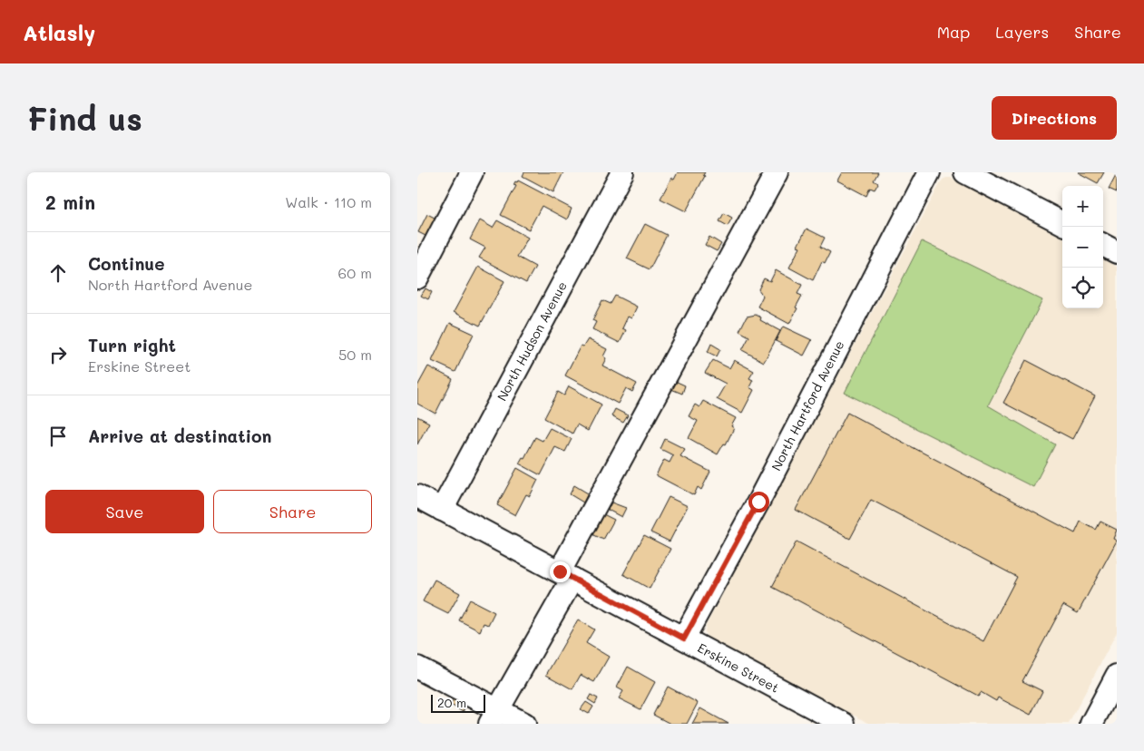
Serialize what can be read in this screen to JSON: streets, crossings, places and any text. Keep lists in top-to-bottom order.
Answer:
{
  "streets": {
    "street": ["North Hudson Avenue", "North Hartford Avenue", "Erskine Street"]
  },
  "crossings": [
    ["North Hudson Avenue", "Erskine Street"],
    ["North Hartford Avenue", "Erskine Street"]
  ],
  "scale_bar": "20 m",
  "page": {
    "header": "Atlasly",
    "nav": ["Map", "Layers", "Share"],
    "buttons": [
      "Directions",
      ["Save", "Share"]
    ],
    "title": "Find us",
    "heading": ["2 min", "Walk · 110 m"],
    "map_buttons": ["+", "−"],
    "list": [
      ["Continue", "North Hartford Avenue", "60 m"],
      ["Turn right", "Erskine Street", "50 m"],
      "Arrive at destination"
    ],
    "scale": "20 m"
  }
}
